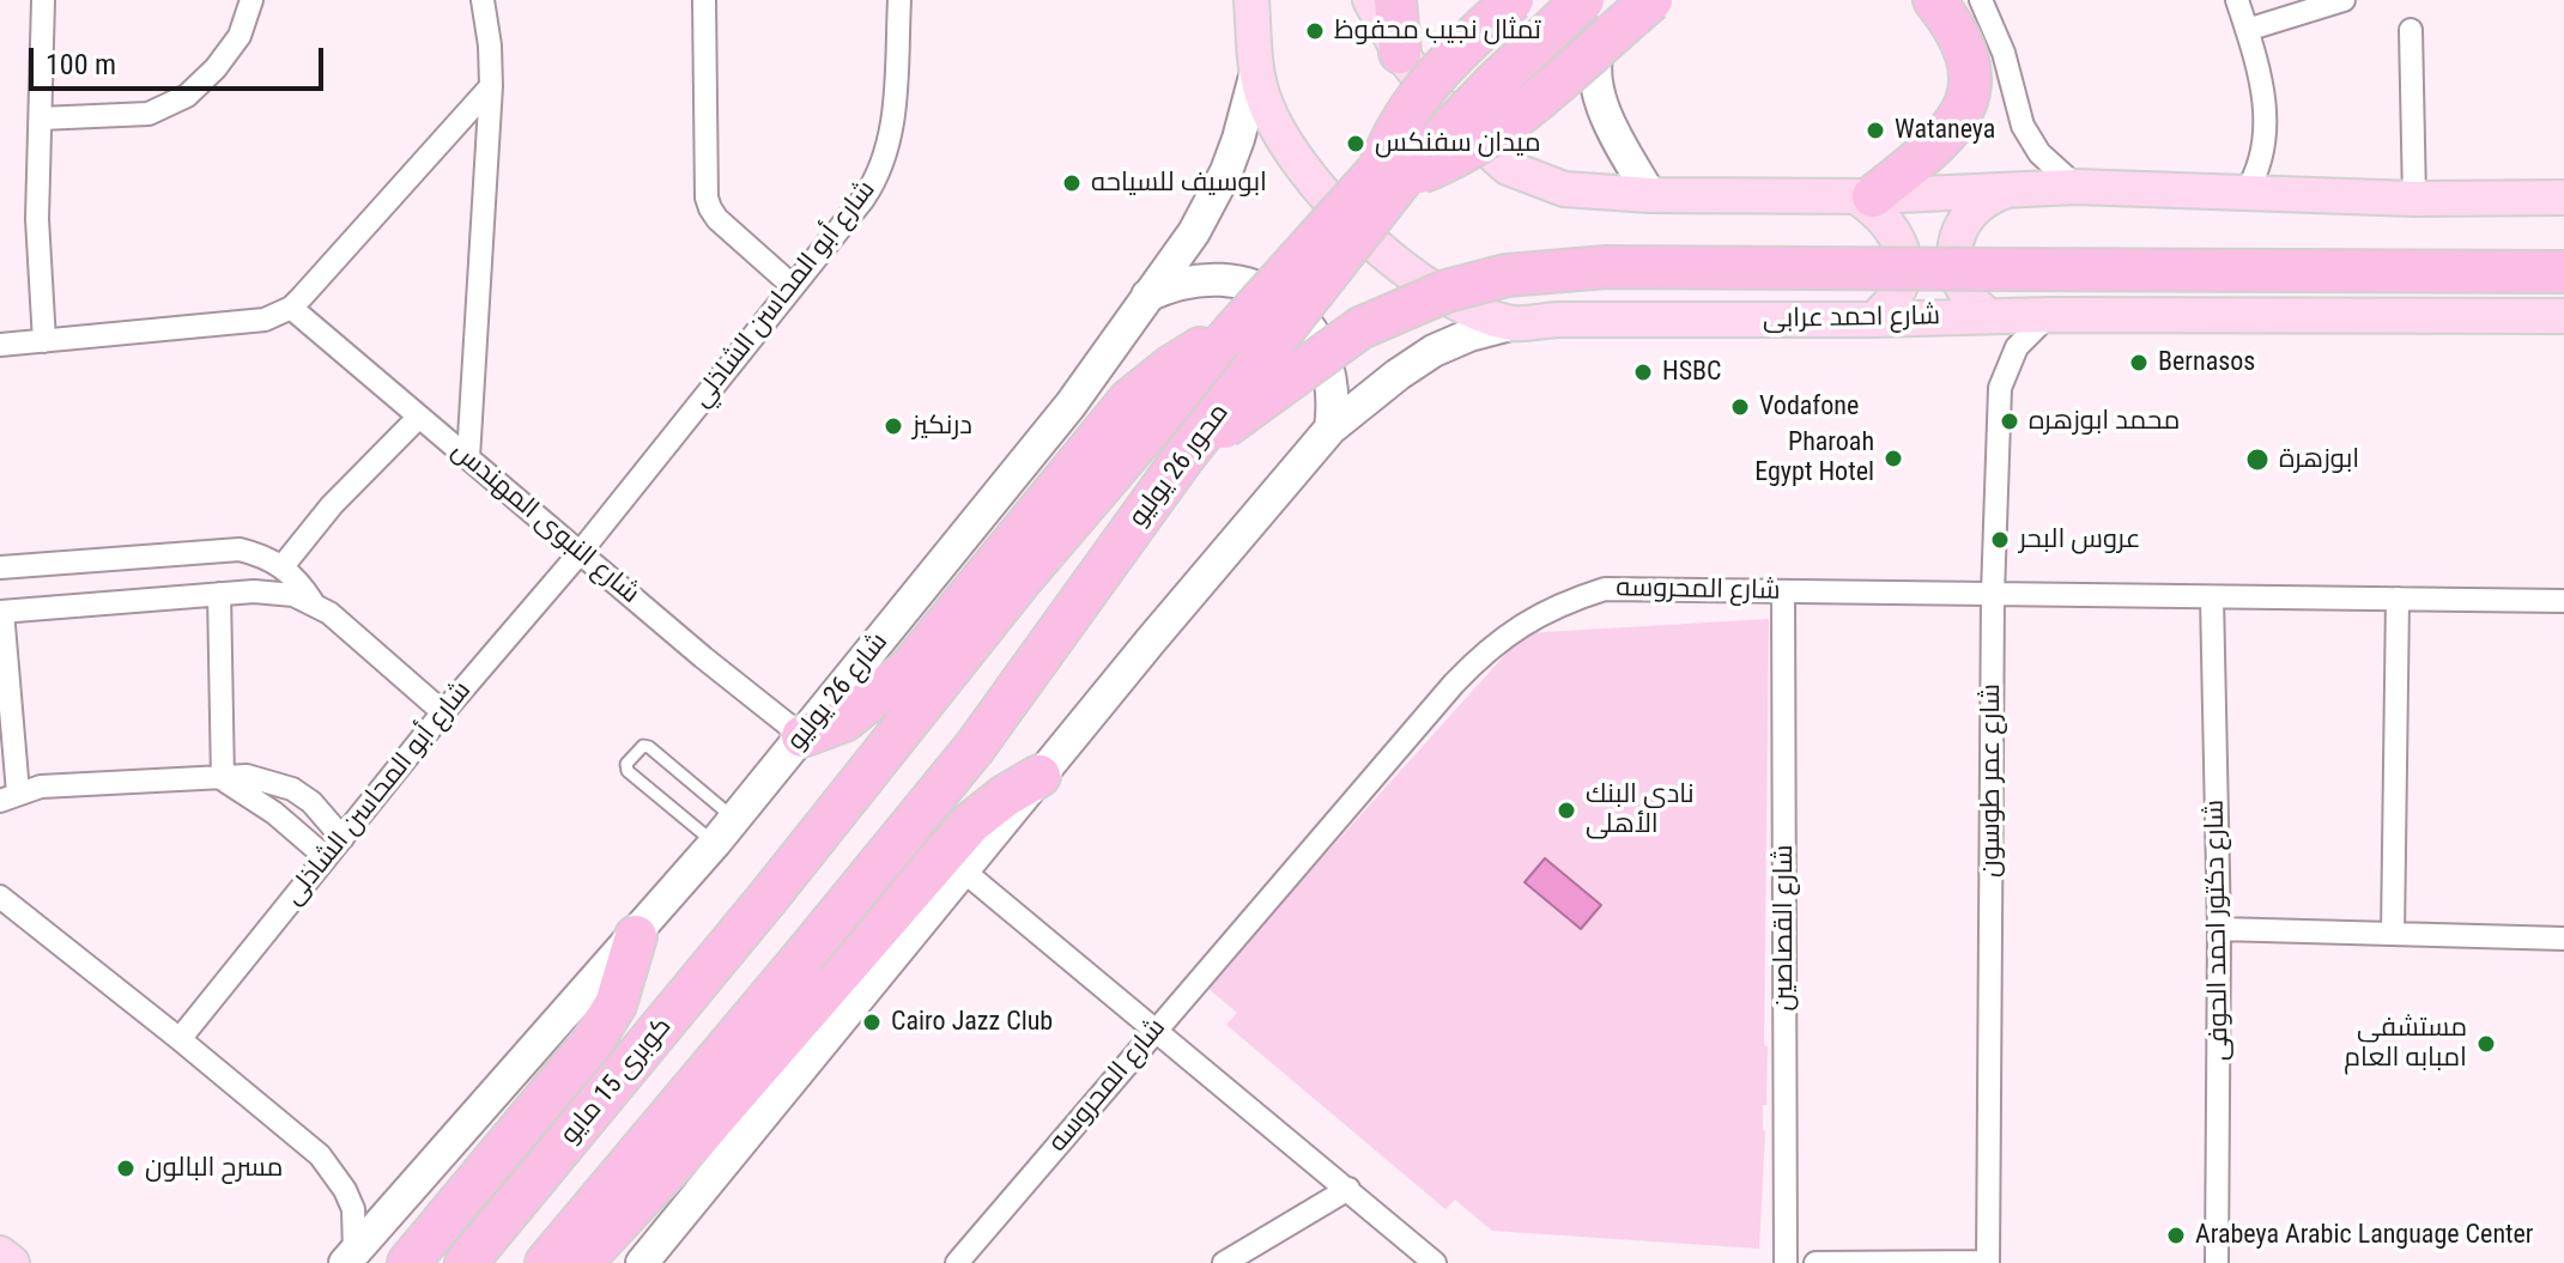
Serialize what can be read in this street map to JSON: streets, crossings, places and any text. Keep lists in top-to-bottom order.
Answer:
{
  "streets": {
    "highway": ["محور 26 يوليو", "كوبرى 15 مايو"],
    "main road": ["شارع احمد عرابى", "شارع 26 يوليو"],
    "street": [
      "شارع أبو المحاسن الشاذلي",
      "شارع النبوى المهندس",
      "شارع المحروسه",
      "شارع عمر طوسون",
      "شارع أبو المحاسن الشاذلى",
      "شارع القصاصين",
      "شارع دكتور احمد الحوفى"
    ]
  },
  "crossings": [
    ["شارع أبو المحاسن الشاذلي", "شارع النبوى المهندس"],
    ["شارع أبو المحاسن الشاذلي", "شارع أبو المحاسن الشاذلى"],
    ["شارع احمد عرابى", "شارع 26 يوليو"],
    ["شارع احمد عرابى", "شارع عمر طوسون"],
    ["محور 26 يوليو", "كوبرى 15 مايو"],
    ["شارع النبوى المهندس", "شارع 26 يوليو"],
    ["شارع النبوى المهندس", "شارع أبو المحاسن الشاذلى"],
    ["شارع المحروسه", "شارع عمر طوسون"],
    ["شارع المحروسه", "شارع القصاصين"],
    ["شارع المحروسه", "شارع دكتور احمد الحوفى"]
  ],
  "places": [
    "تمثال نجيب محفوظ",
    "Wataneya",
    "ميدان سفنكس",
    "ابوسيف للسياحه",
    "Bernasos",
    "HSBC",
    "Vodafone",
    "محمد ابوزهره",
    "درنكيز",
    "Pharoah Egypt Hotel",
    "ابوزهرة",
    "عروس البحر",
    "نادى البنك الأهلى",
    "Cairo Jazz Club",
    "مستشفى امبابه العام",
    "مسرح البالون",
    "Arabeya Arabic Language Center"
  ],
  "scale_bar": "100 m"
}
